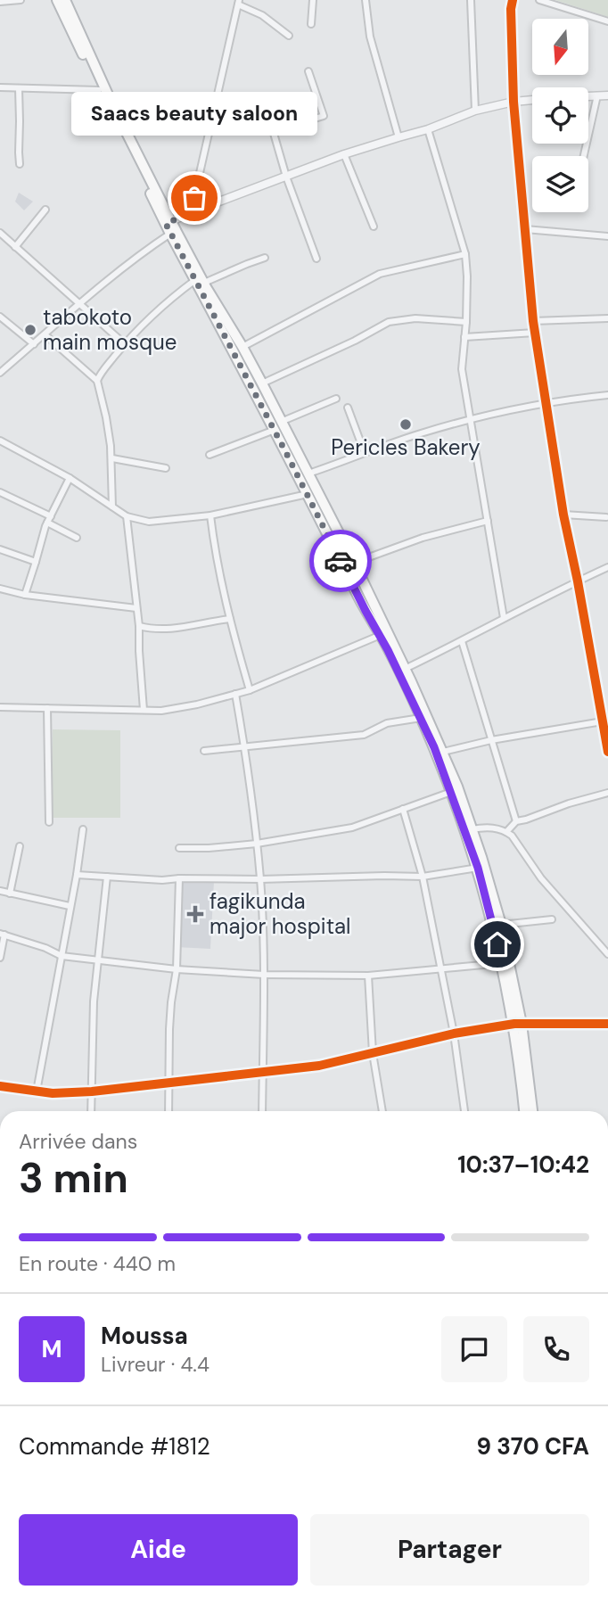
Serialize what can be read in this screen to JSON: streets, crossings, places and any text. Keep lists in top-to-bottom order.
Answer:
{
  "places": {
    "other": ["Saacs beauty saloon", "tabokoto main mosque", "Pericles Bakery"],
    "health": ["fagikunda major hospital"]
  },
  "north": "bottom",
  "page": {
    "bubble": "Saacs beauty saloon",
    "heading": ["3 min", "Arrivée dans", "10:37–10:42"],
    "panel": [
      "Moussa",
      "Livreur · 4.4",
      "Commande #1812",
      "9 370 CFA"
    ],
    "bar": "En route · 440 m",
    "round": "M",
    "buttons": ["Aide", "Partager"]
  }
}
